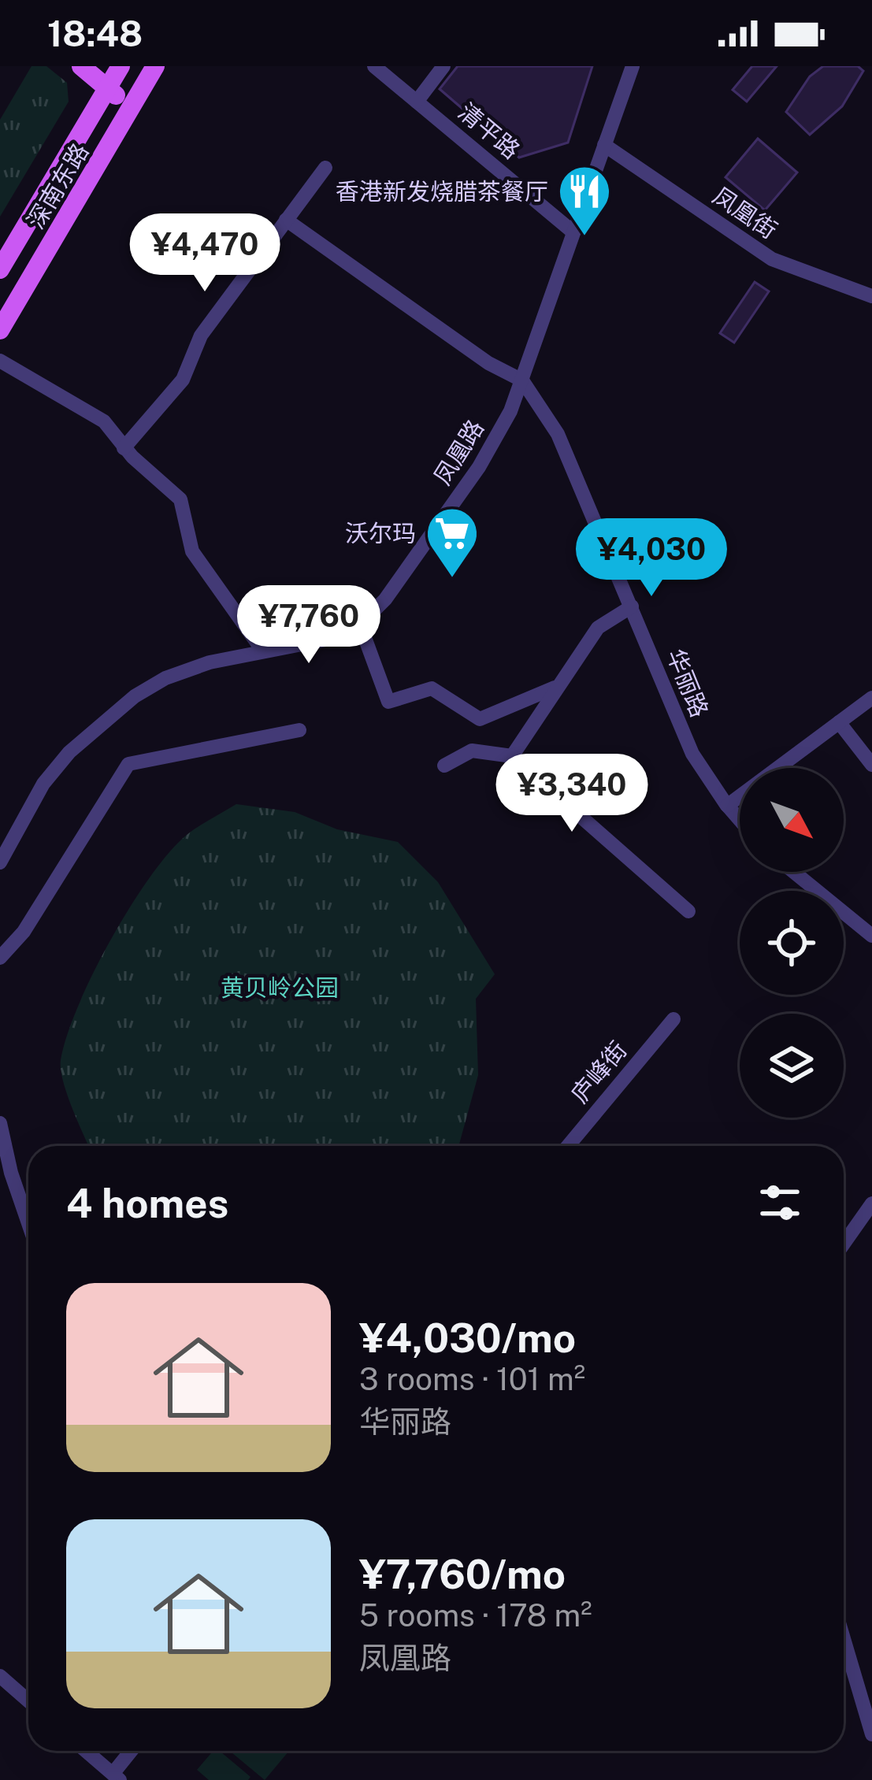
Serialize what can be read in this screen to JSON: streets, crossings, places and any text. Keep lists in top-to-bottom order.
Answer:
{
  "streets": {
    "main road": ["深南东路"],
    "street": [
      "清平路",
      "凤凰街",
      "凤凰路",
      "华丽路",
      "庐峰街"
    ]
  },
  "crossings": [
    ["清平路", "凤凰路"],
    ["凤凰街", "凤凰路"],
    ["凤凰路", "华丽路"]
  ],
  "parks": ["黄贝岭公园"],
  "places": {
    "restaurant": ["香港新发烧腊茶餐厅"],
    "supermarket": ["沃尔玛"]
  },
  "north": "bottom right",
  "page": {
    "status": "18:48",
    "price": [
      "¥4,470",
      "¥4,030",
      "¥7,760",
      "¥3,340"
    ],
    "heading": "4 homes",
    "list": [
      {
        "name": "¥4,030/mo",
        "note": "3 rooms · 101 m² · 华丽路"
      },
      {
        "name": "¥7,760/mo",
        "note": "5 rooms · 178 m² · 凤凰路"
      }
    ]
  }
}
